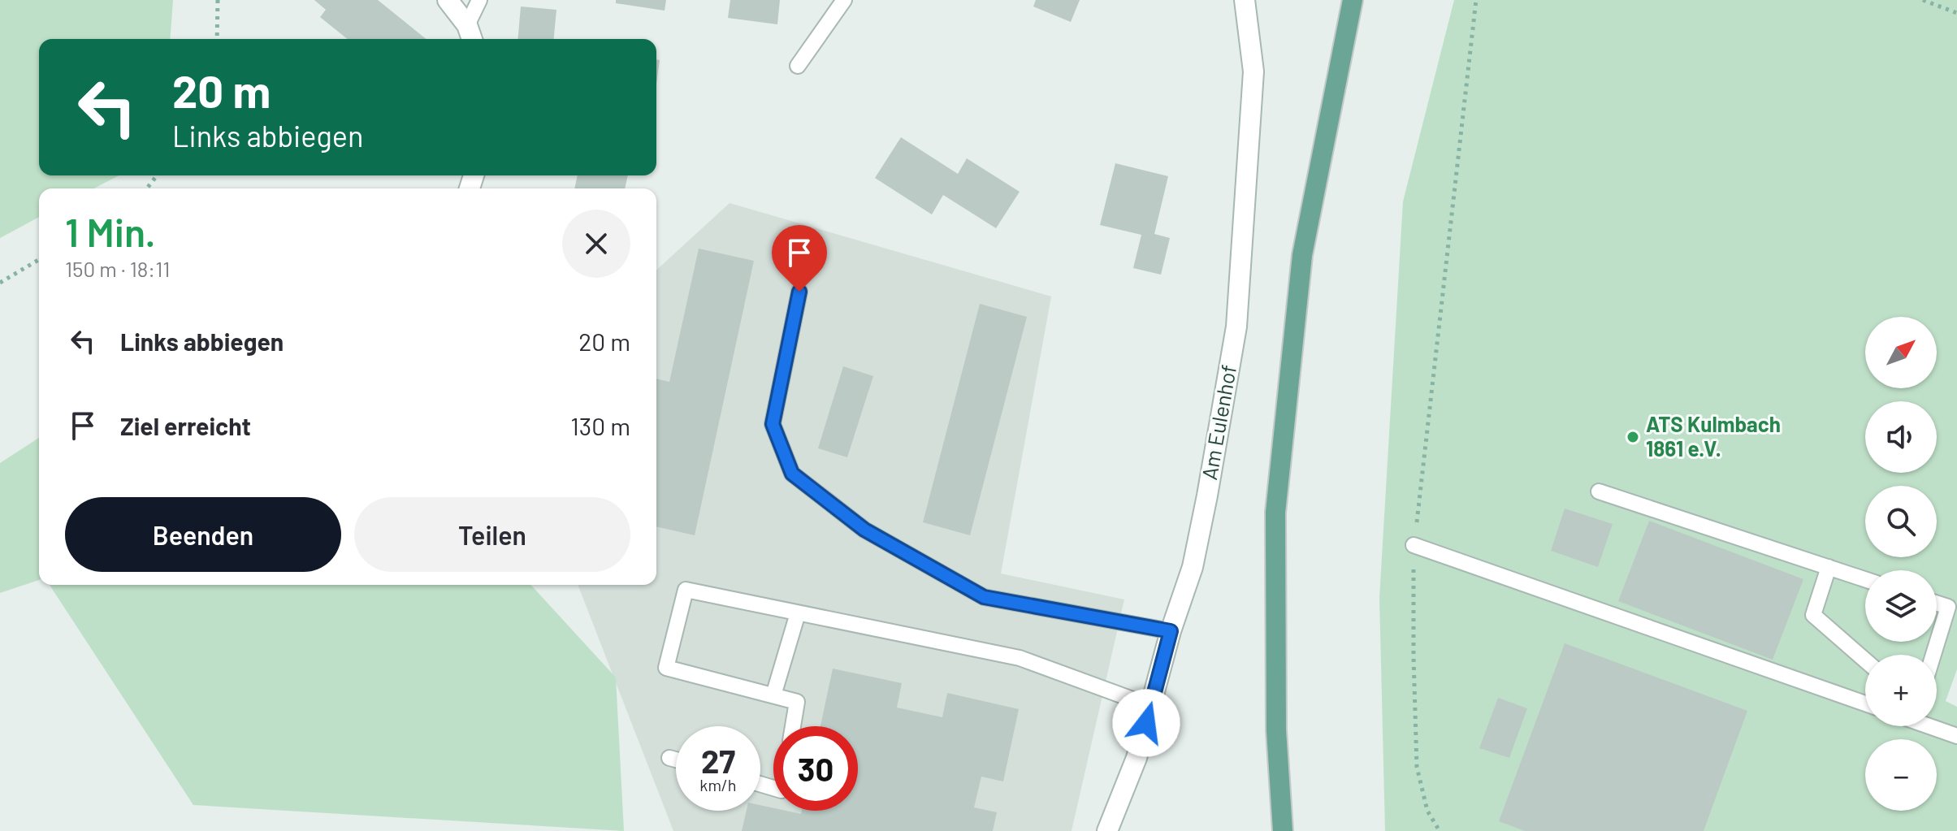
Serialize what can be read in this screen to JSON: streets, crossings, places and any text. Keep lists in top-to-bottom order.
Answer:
{
  "streets": {
    "street": ["Am Eulenhof"]
  },
  "places": ["ATS Kulmbach 1861 e.V."],
  "north": "top right",
  "page": {
    "turn": ["20 m", "Links abbiegen"],
    "heading": ["1 Min.", "150 m · 18:11"],
    "list": [
      {
        "name": "Links abbiegen",
        "value": "20 m"
      },
      {
        "name": "Ziel erreicht",
        "value": "130 m"
      }
    ],
    "map_buttons": ["+", "−"],
    "buttons": ["Beenden", "Teilen"],
    "speed": "27 km/h",
    "limit": "30"
  }
}
